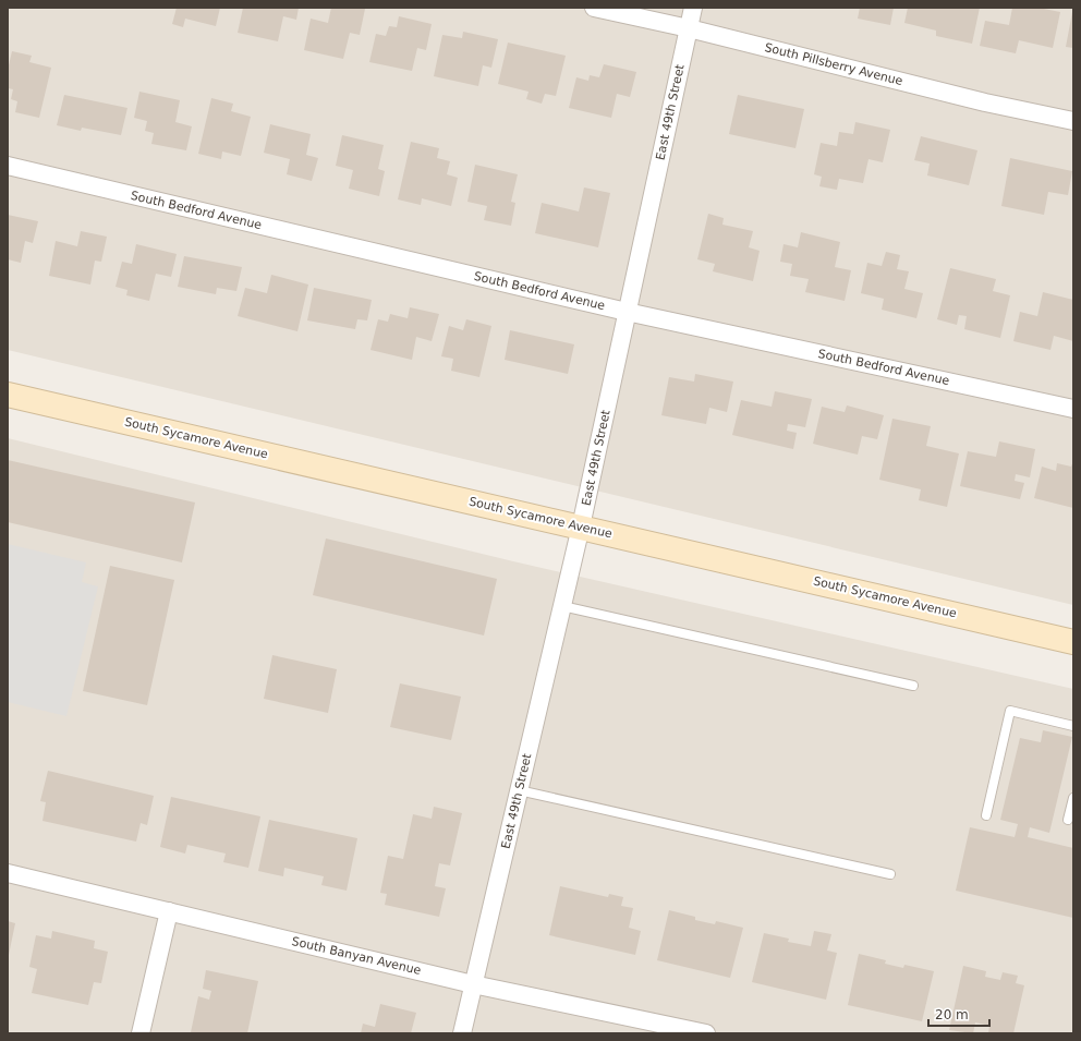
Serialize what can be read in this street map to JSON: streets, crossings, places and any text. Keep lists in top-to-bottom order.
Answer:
{
  "streets": {
    "main road": ["South Sycamore Avenue"],
    "street": [
      "South Pillsberry Avenue",
      "East 49th Street",
      "South Bedford Avenue",
      "South Banyan Avenue"
    ]
  },
  "crossings": [
    ["South Pillsberry Avenue", "East 49th Street"],
    ["East 49th Street", "South Bedford Avenue"],
    ["East 49th Street", "South Sycamore Avenue"],
    ["East 49th Street", "South Banyan Avenue"]
  ],
  "scale_bar": "20 m"
}
